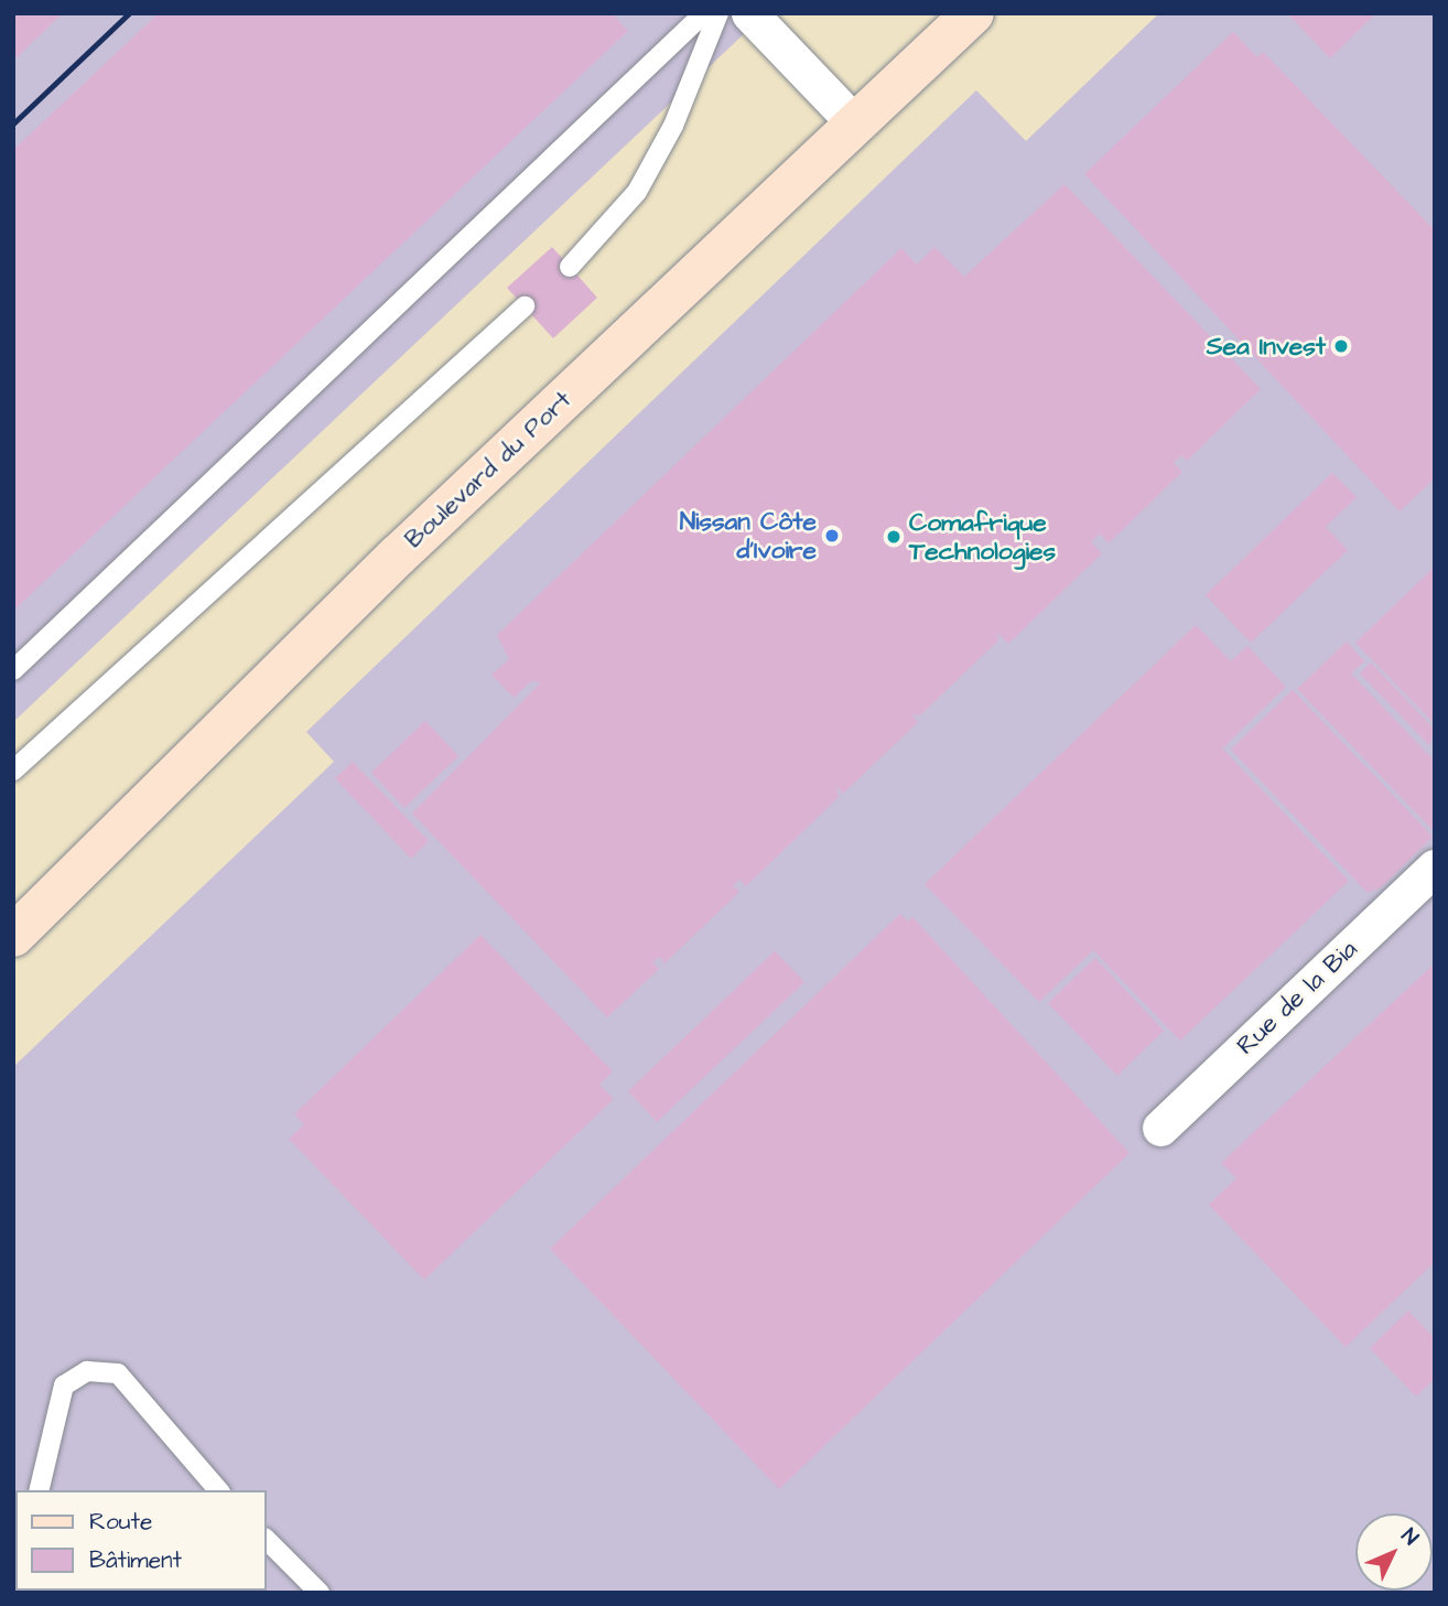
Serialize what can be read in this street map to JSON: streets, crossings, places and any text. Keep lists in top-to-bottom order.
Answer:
{
  "streets": {
    "main road": ["Boulevard du Port"],
    "street": ["Rue de la Bia"]
  },
  "places": ["Sea Invest", "Nissan Côte d'Ivoire", "Comafrique Technologies"],
  "legend": ["Route", "Bâtiment"],
  "north": "top right"
}
